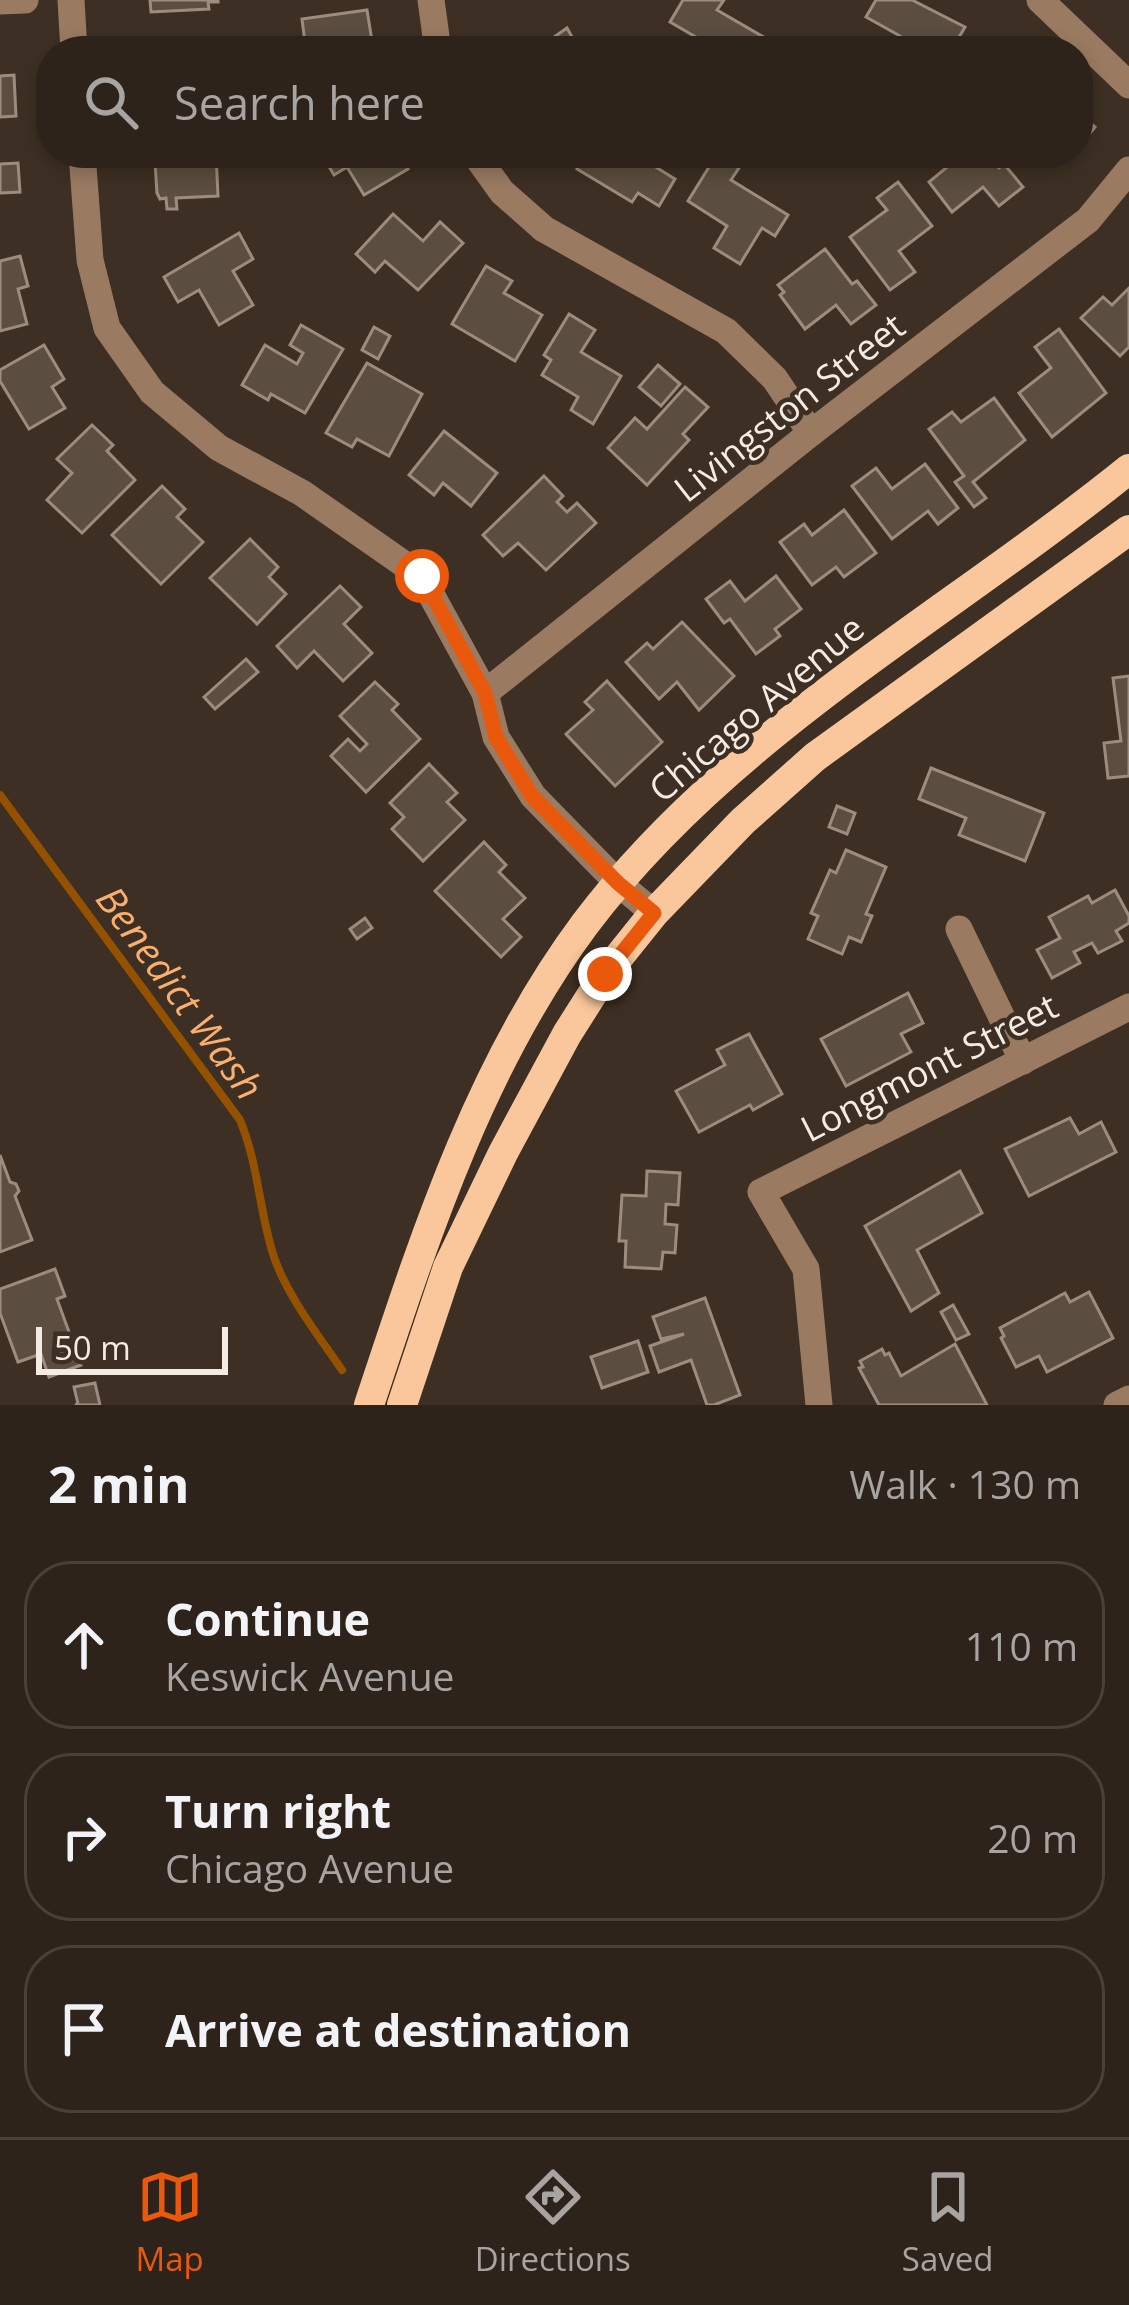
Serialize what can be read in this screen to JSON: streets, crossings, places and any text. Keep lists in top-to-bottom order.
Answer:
{
  "streets": {
    "main road": ["Chicago Avenue"],
    "street": ["Livingston Street", "Longmont Street"]
  },
  "water": ["Benedict Wash"],
  "scale_bar": "50 m",
  "page": {
    "search": "Search here",
    "scale": "50 m",
    "heading": ["2 min", "Walk · 130 m"],
    "list": [
      ["Continue", "Keswick Avenue", "110 m"],
      ["Turn right", "Chicago Avenue", "20 m"],
      "Arrive at destination"
    ],
    "nav": ["Map", "Directions", "Saved"]
  }
}
